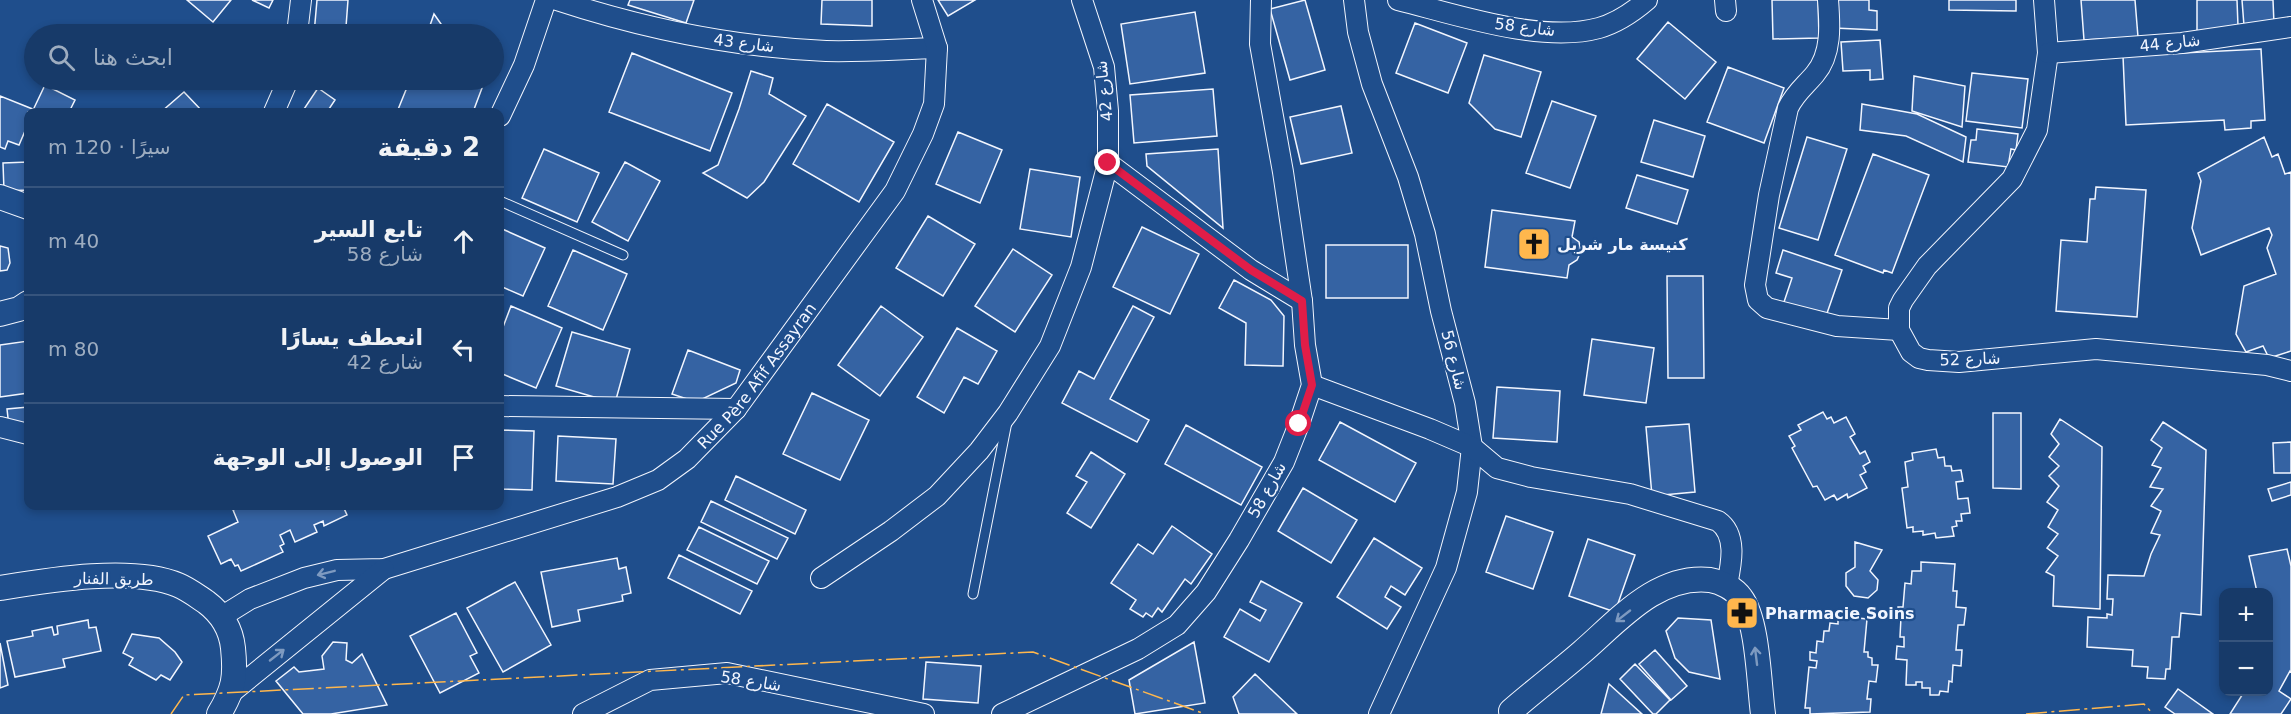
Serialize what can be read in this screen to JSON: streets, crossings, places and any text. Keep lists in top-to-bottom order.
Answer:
{
  "streets": {
    "street": [
      "شارع 58",
      "شارع 43",
      "شارع 44",
      "شارع 42",
      "شارع 52",
      "شارع 56",
      "Rue Père Afif Assayran",
      "طريق الفنار"
    ]
  },
  "crossings": [
    ["شارع 43", "Rue Père Afif Assayran"],
    ["Rue Père Afif Assayran", "طريق الفنار"]
  ],
  "places": {
    "church": ["كنيسة مار شربل"],
    "pharmacy": ["Pharmacie Soins"]
  },
  "page": {
    "search": "ابحث هنا",
    "heading": ["2 دقيقة", "سيرًا · 120 m"],
    "list": [
      ["تابع السير", "شارع 58", "40 m"],
      ["انعطف يسارًا", "شارع 42", "80 m"],
      "الوصول إلى الوجهة"
    ],
    "map_buttons": ["+", "−"]
  }
}
